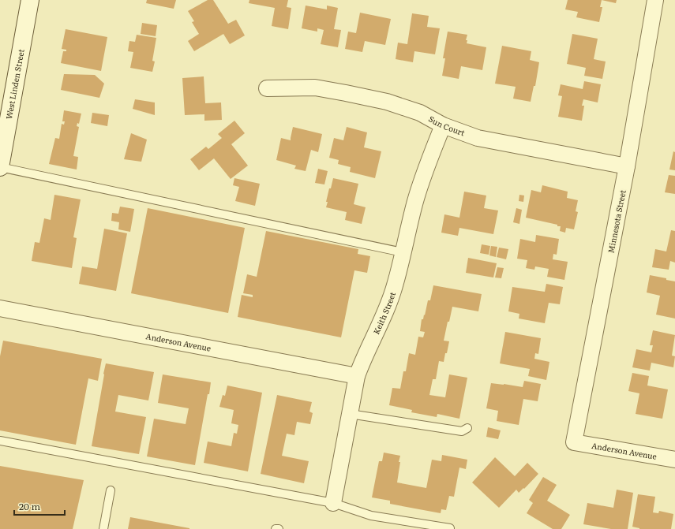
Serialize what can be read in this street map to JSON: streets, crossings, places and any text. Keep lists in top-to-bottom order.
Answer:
{
  "streets": {
    "street": [
      "West Linden Street",
      "Sun Court",
      "Minnesota Street",
      "Keith Street",
      "Anderson Avenue"
    ]
  },
  "crossings": [
    ["Sun Court", "Minnesota Street"],
    ["Sun Court", "Keith Street"],
    ["Minnesota Street", "Anderson Avenue"],
    ["Keith Street", "Anderson Avenue"]
  ],
  "scale_bar": "20 m"
}
